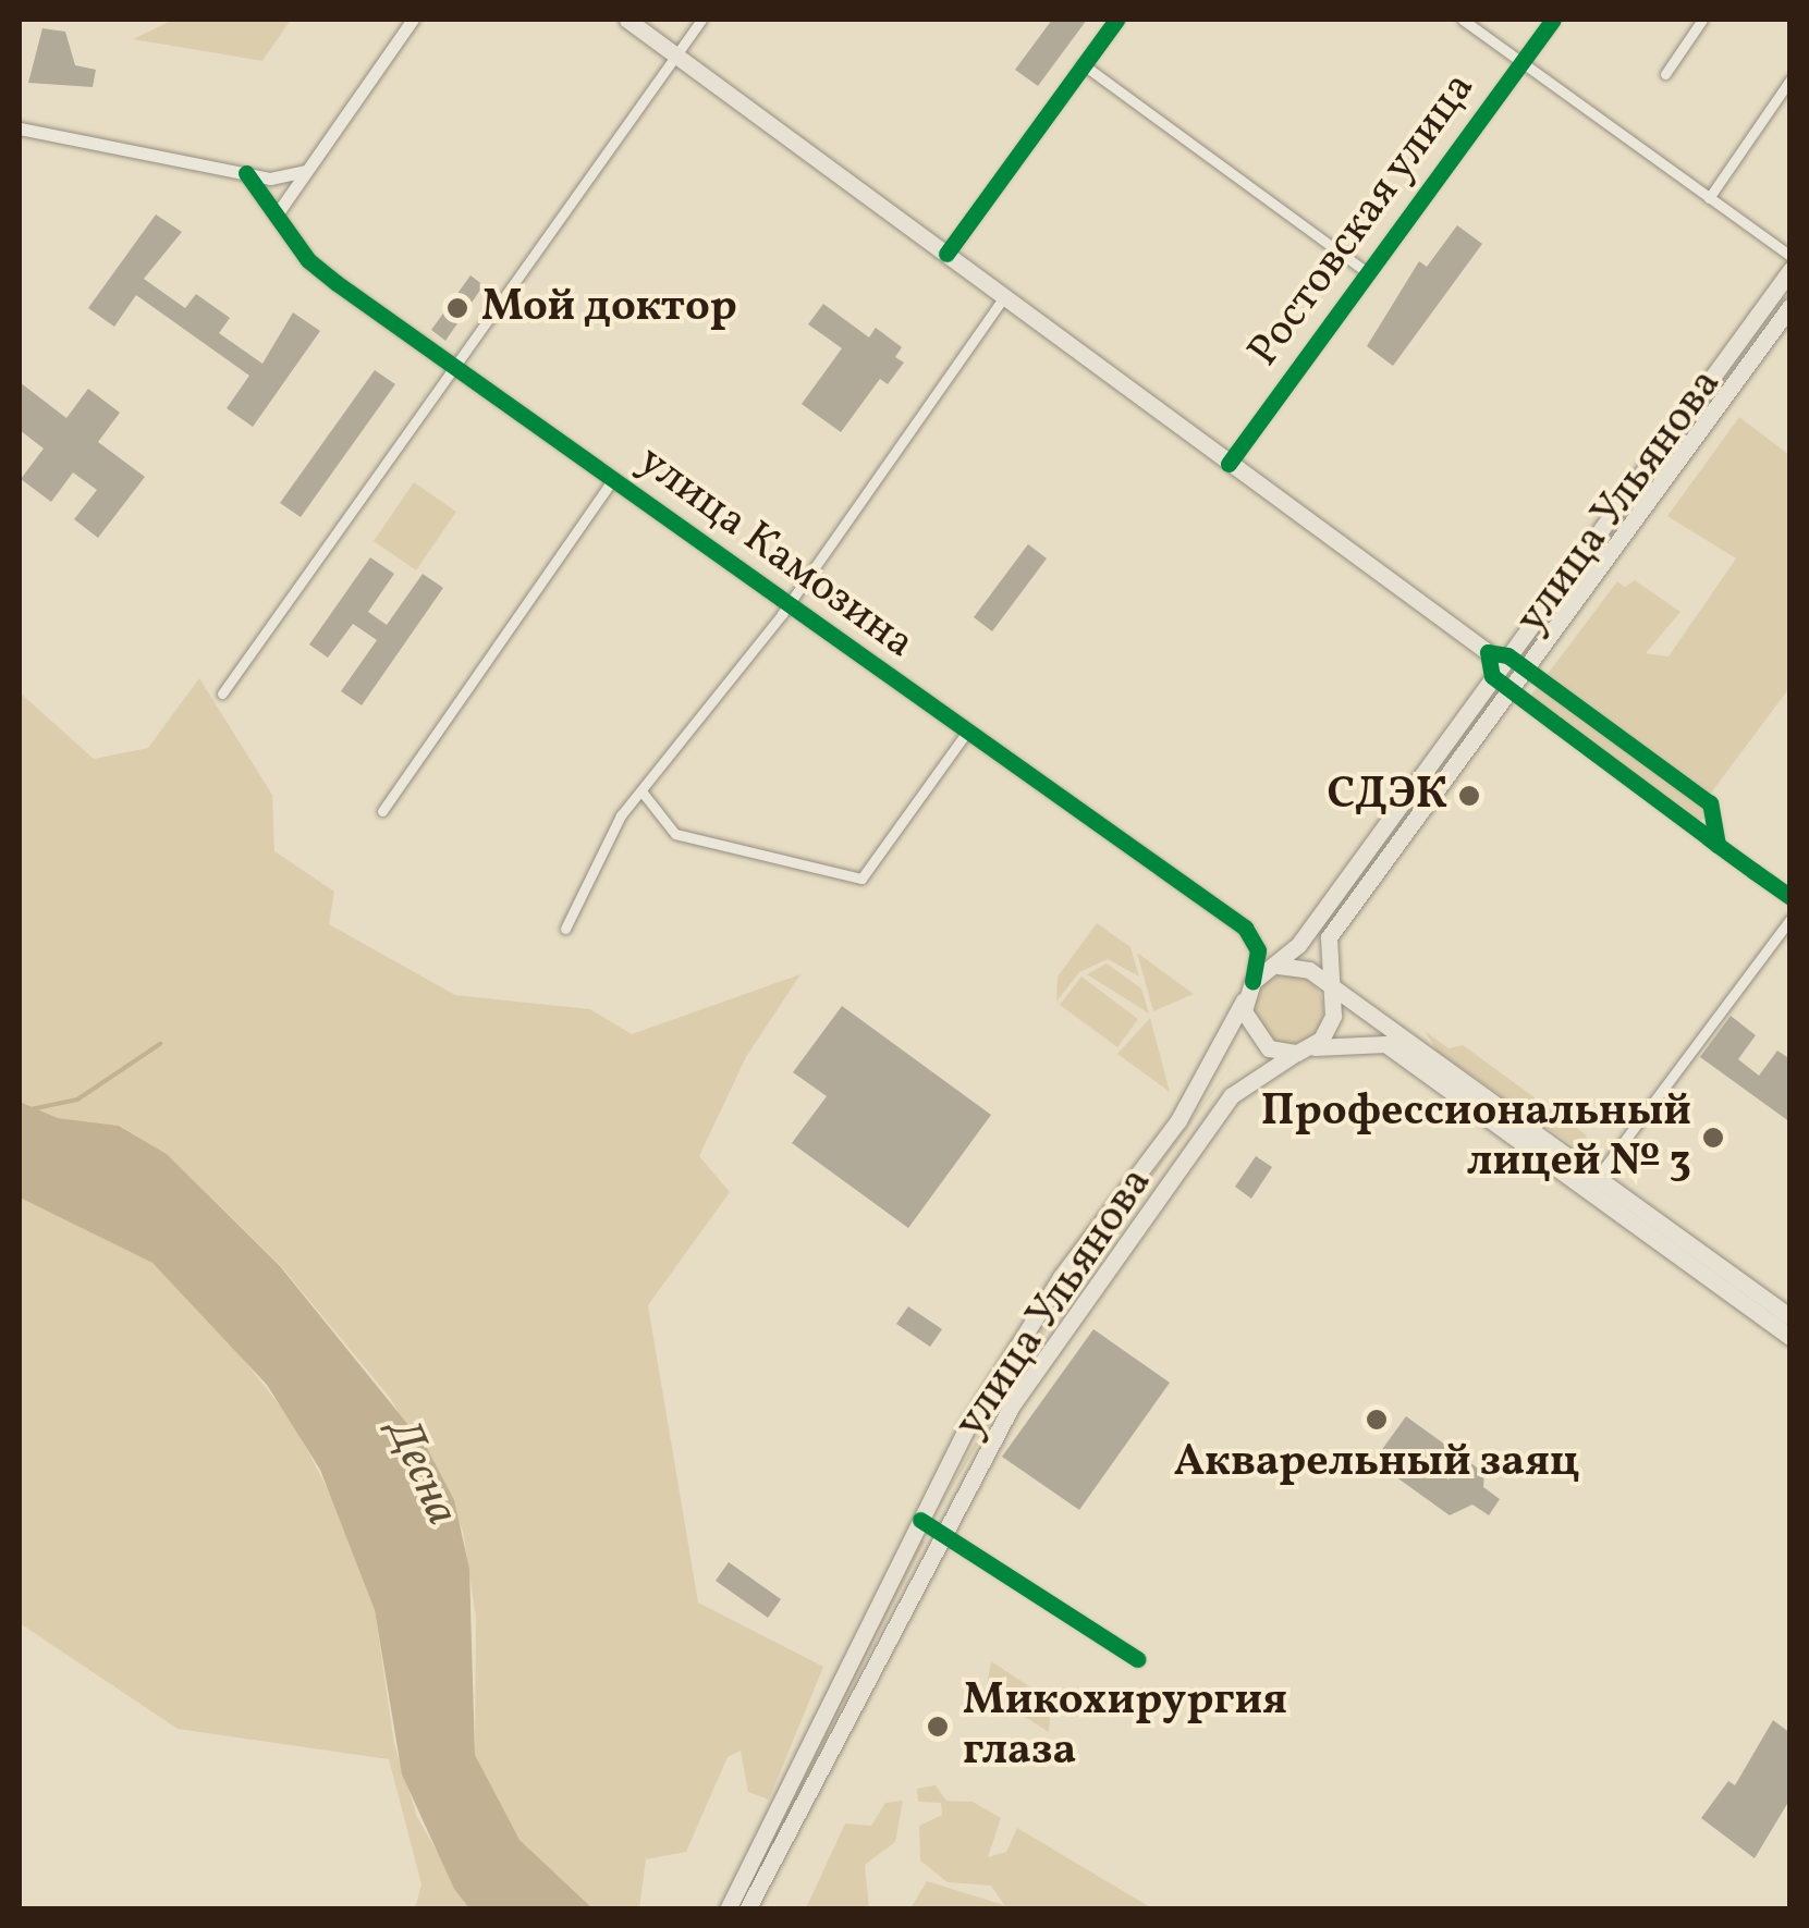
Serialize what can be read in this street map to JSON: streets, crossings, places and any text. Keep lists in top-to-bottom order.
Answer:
{
  "streets": {
    "main road": ["улица Ульянова"],
    "street": ["Ростовская улица", "улица Камозина"]
  },
  "crossings": [
    ["улица Ульянова", "улица Камозина"]
  ],
  "water": ["Десна"],
  "places": [
    "Мой доктор",
    "СДЭК",
    "Профессиональный лицей № 3",
    "Акварельный заяц",
    "Микохирургия глаза"
  ]
}
